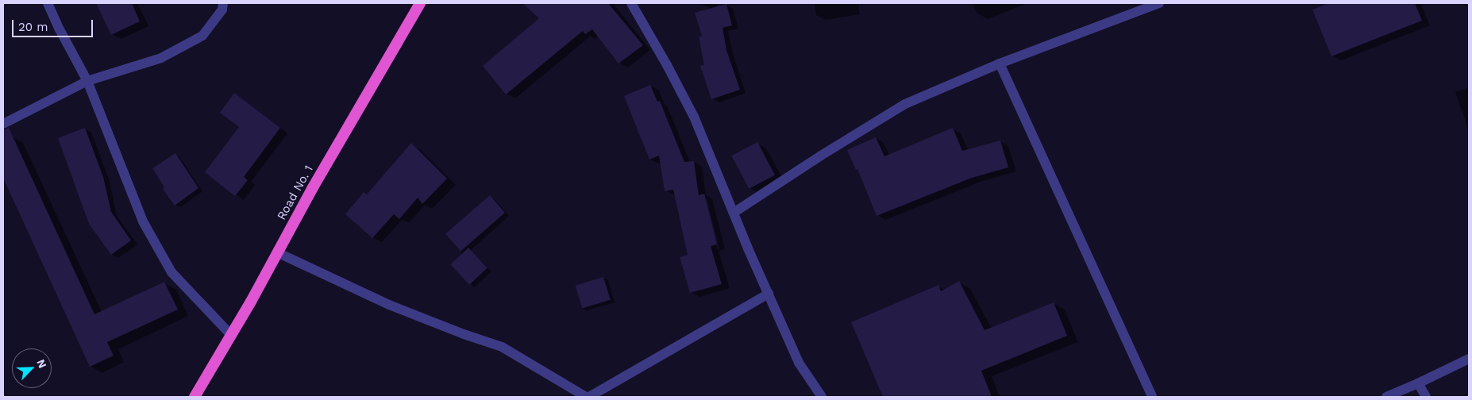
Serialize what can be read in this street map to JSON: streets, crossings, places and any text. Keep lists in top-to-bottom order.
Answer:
{
  "streets": {
    "highway": ["Road No. 1"]
  },
  "scale_bar": "20 m",
  "north": "top right"
}
